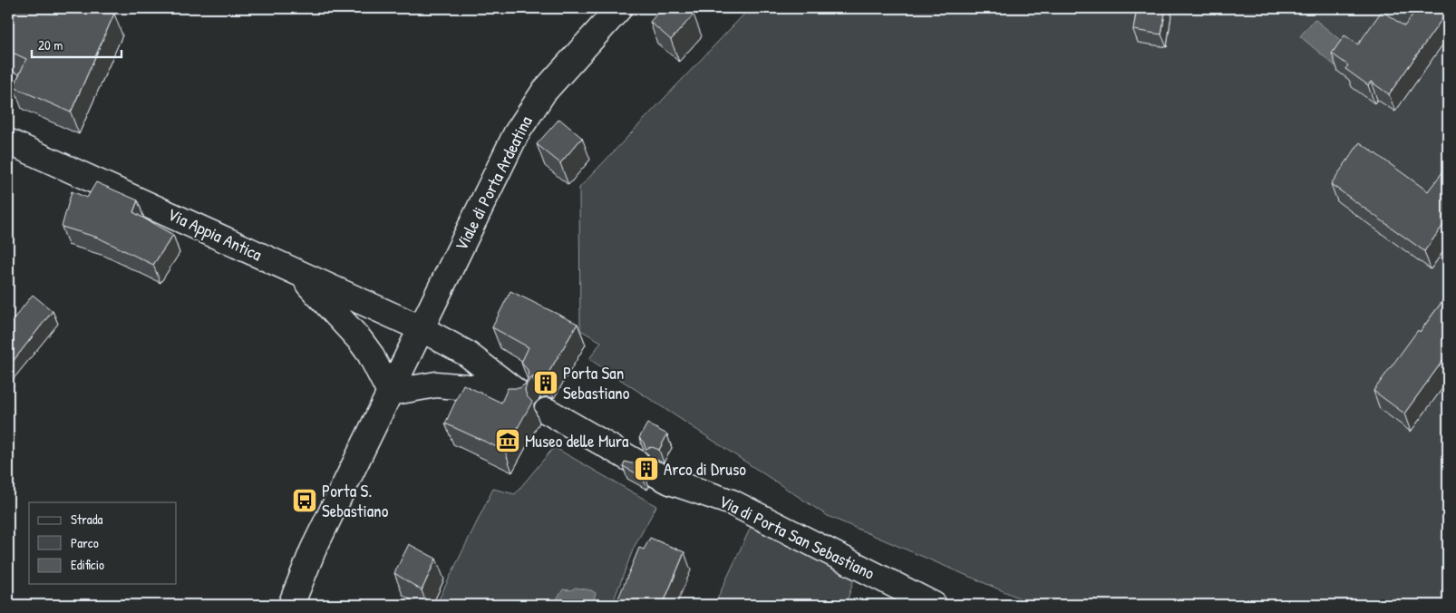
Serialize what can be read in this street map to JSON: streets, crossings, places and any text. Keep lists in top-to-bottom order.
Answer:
{
  "streets": {
    "street": ["Viale di Porta Ardeatina", "Via Appia Antica", "Via di Porta San Sebastiano"]
  },
  "crossings": [
    ["Viale di Porta Ardeatina", "Via Appia Antica"]
  ],
  "places": {
    "building": ["Porta San Sebastiano", "Arco di Druso"],
    "museum": ["Museo delle Mura"],
    "bus stop": ["Porta S. Sebastiano"]
  },
  "legend": ["Strada", "Parco", "Edificio"],
  "scale_bar": "20 m"
}
